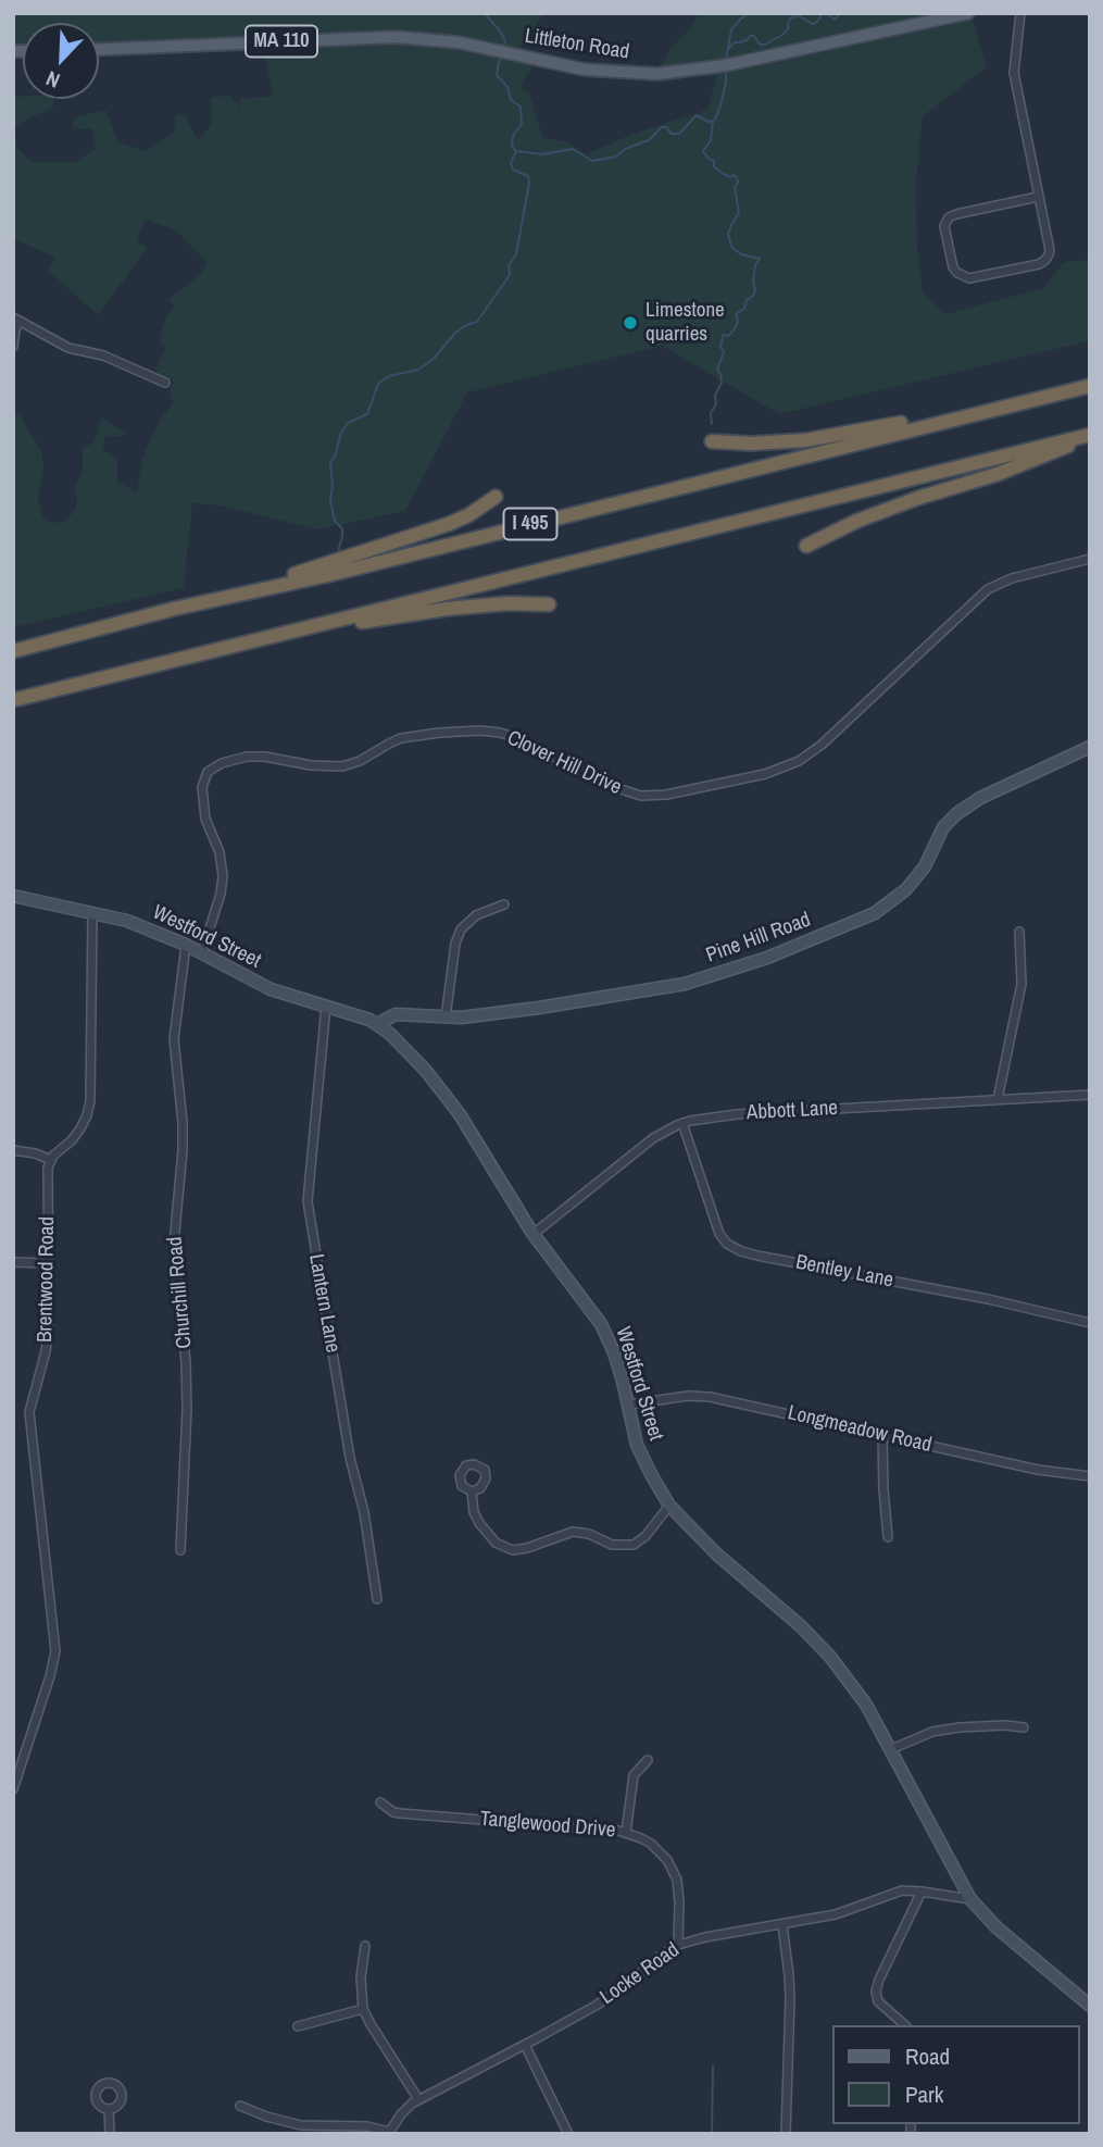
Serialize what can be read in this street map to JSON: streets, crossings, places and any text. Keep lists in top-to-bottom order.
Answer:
{
  "streets": {
    "highway": ["I 495"],
    "main road": [
      "MA 110",
      "Littleton Road",
      "Westford Street",
      "Pine Hill Road"
    ],
    "street": [
      "Clover Hill Drive",
      "Abbott Lane",
      "Bentley Lane",
      "Brentwood Road",
      "Churchill Road",
      "Lantern Lane",
      "Longmeadow Road",
      "Tanglewood Drive",
      "Locke Road"
    ]
  },
  "crossings": [
    ["Clover Hill Drive", "Westford Street"],
    ["Westford Street", "Pine Hill Road"],
    ["Westford Street", "Abbott Lane"],
    ["Westford Street", "Churchill Road"],
    ["Westford Street", "Lantern Lane"],
    ["Westford Street", "Longmeadow Road"],
    ["Westford Street", "Locke Road"],
    ["Abbott Lane", "Bentley Lane"],
    ["Tanglewood Drive", "Locke Road"]
  ],
  "places": ["Limestone quarries"],
  "legend": ["Road", "Park"],
  "north": "bottom left"
}
